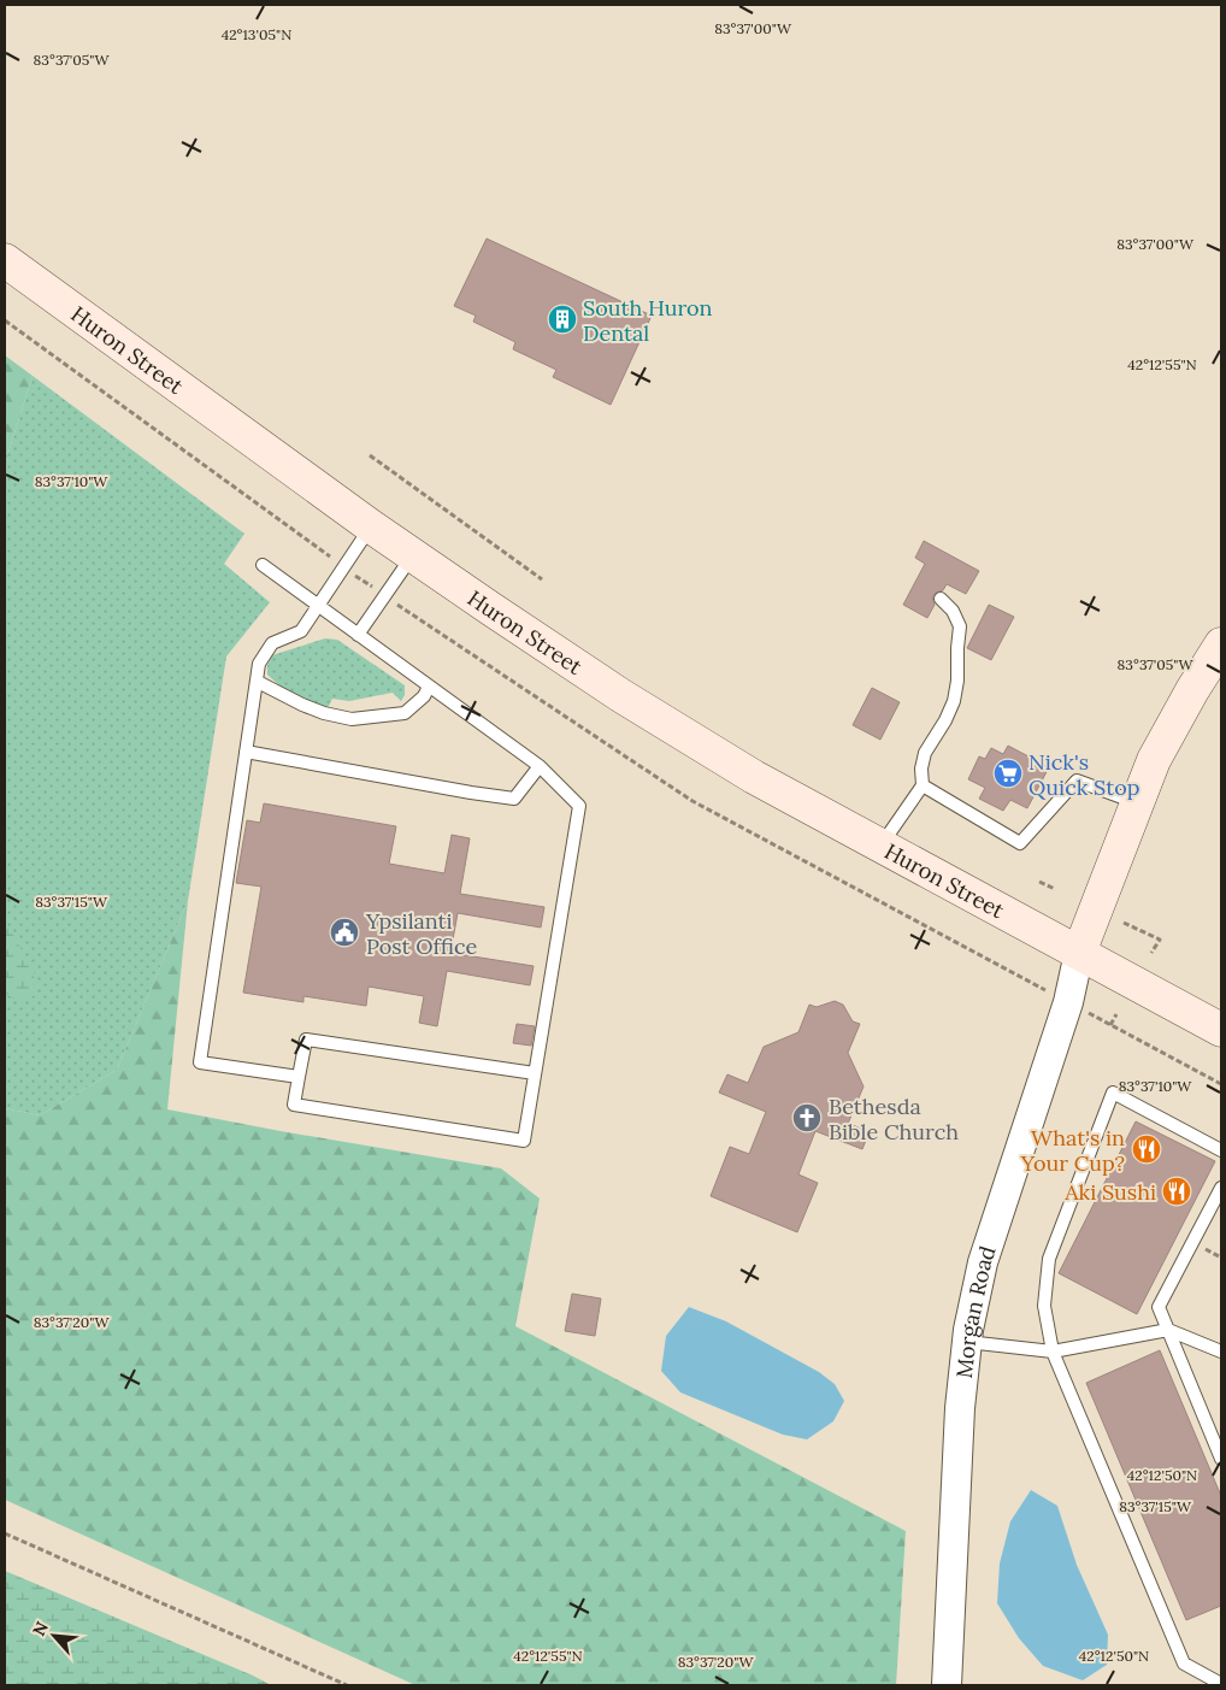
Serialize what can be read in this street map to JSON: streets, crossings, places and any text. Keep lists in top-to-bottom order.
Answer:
{
  "streets": {
    "main road": ["Huron Street"],
    "street": ["Morgan Road"]
  },
  "crossings": [
    ["Huron Street", "Morgan Road"]
  ],
  "places": {
    "building": ["South Huron Dental"],
    "supermarket": ["Nick's Quick Stop"],
    "public building": ["Ypsilanti Post Office"],
    "church": ["Bethesda Bible Church"],
    "restaurant": ["What's in Your Cup?", "Aki Sushi"]
  },
  "north": "top left",
  "coordinates": [
    "83°37'00\"W",
    "42°13'05\"N",
    "83°37'05\"W",
    "42°12'55\"N",
    "83°37'10\"W",
    "83°37'15\"W",
    "83°37'20\"W",
    "42°12'50\"N"
  ]
}
